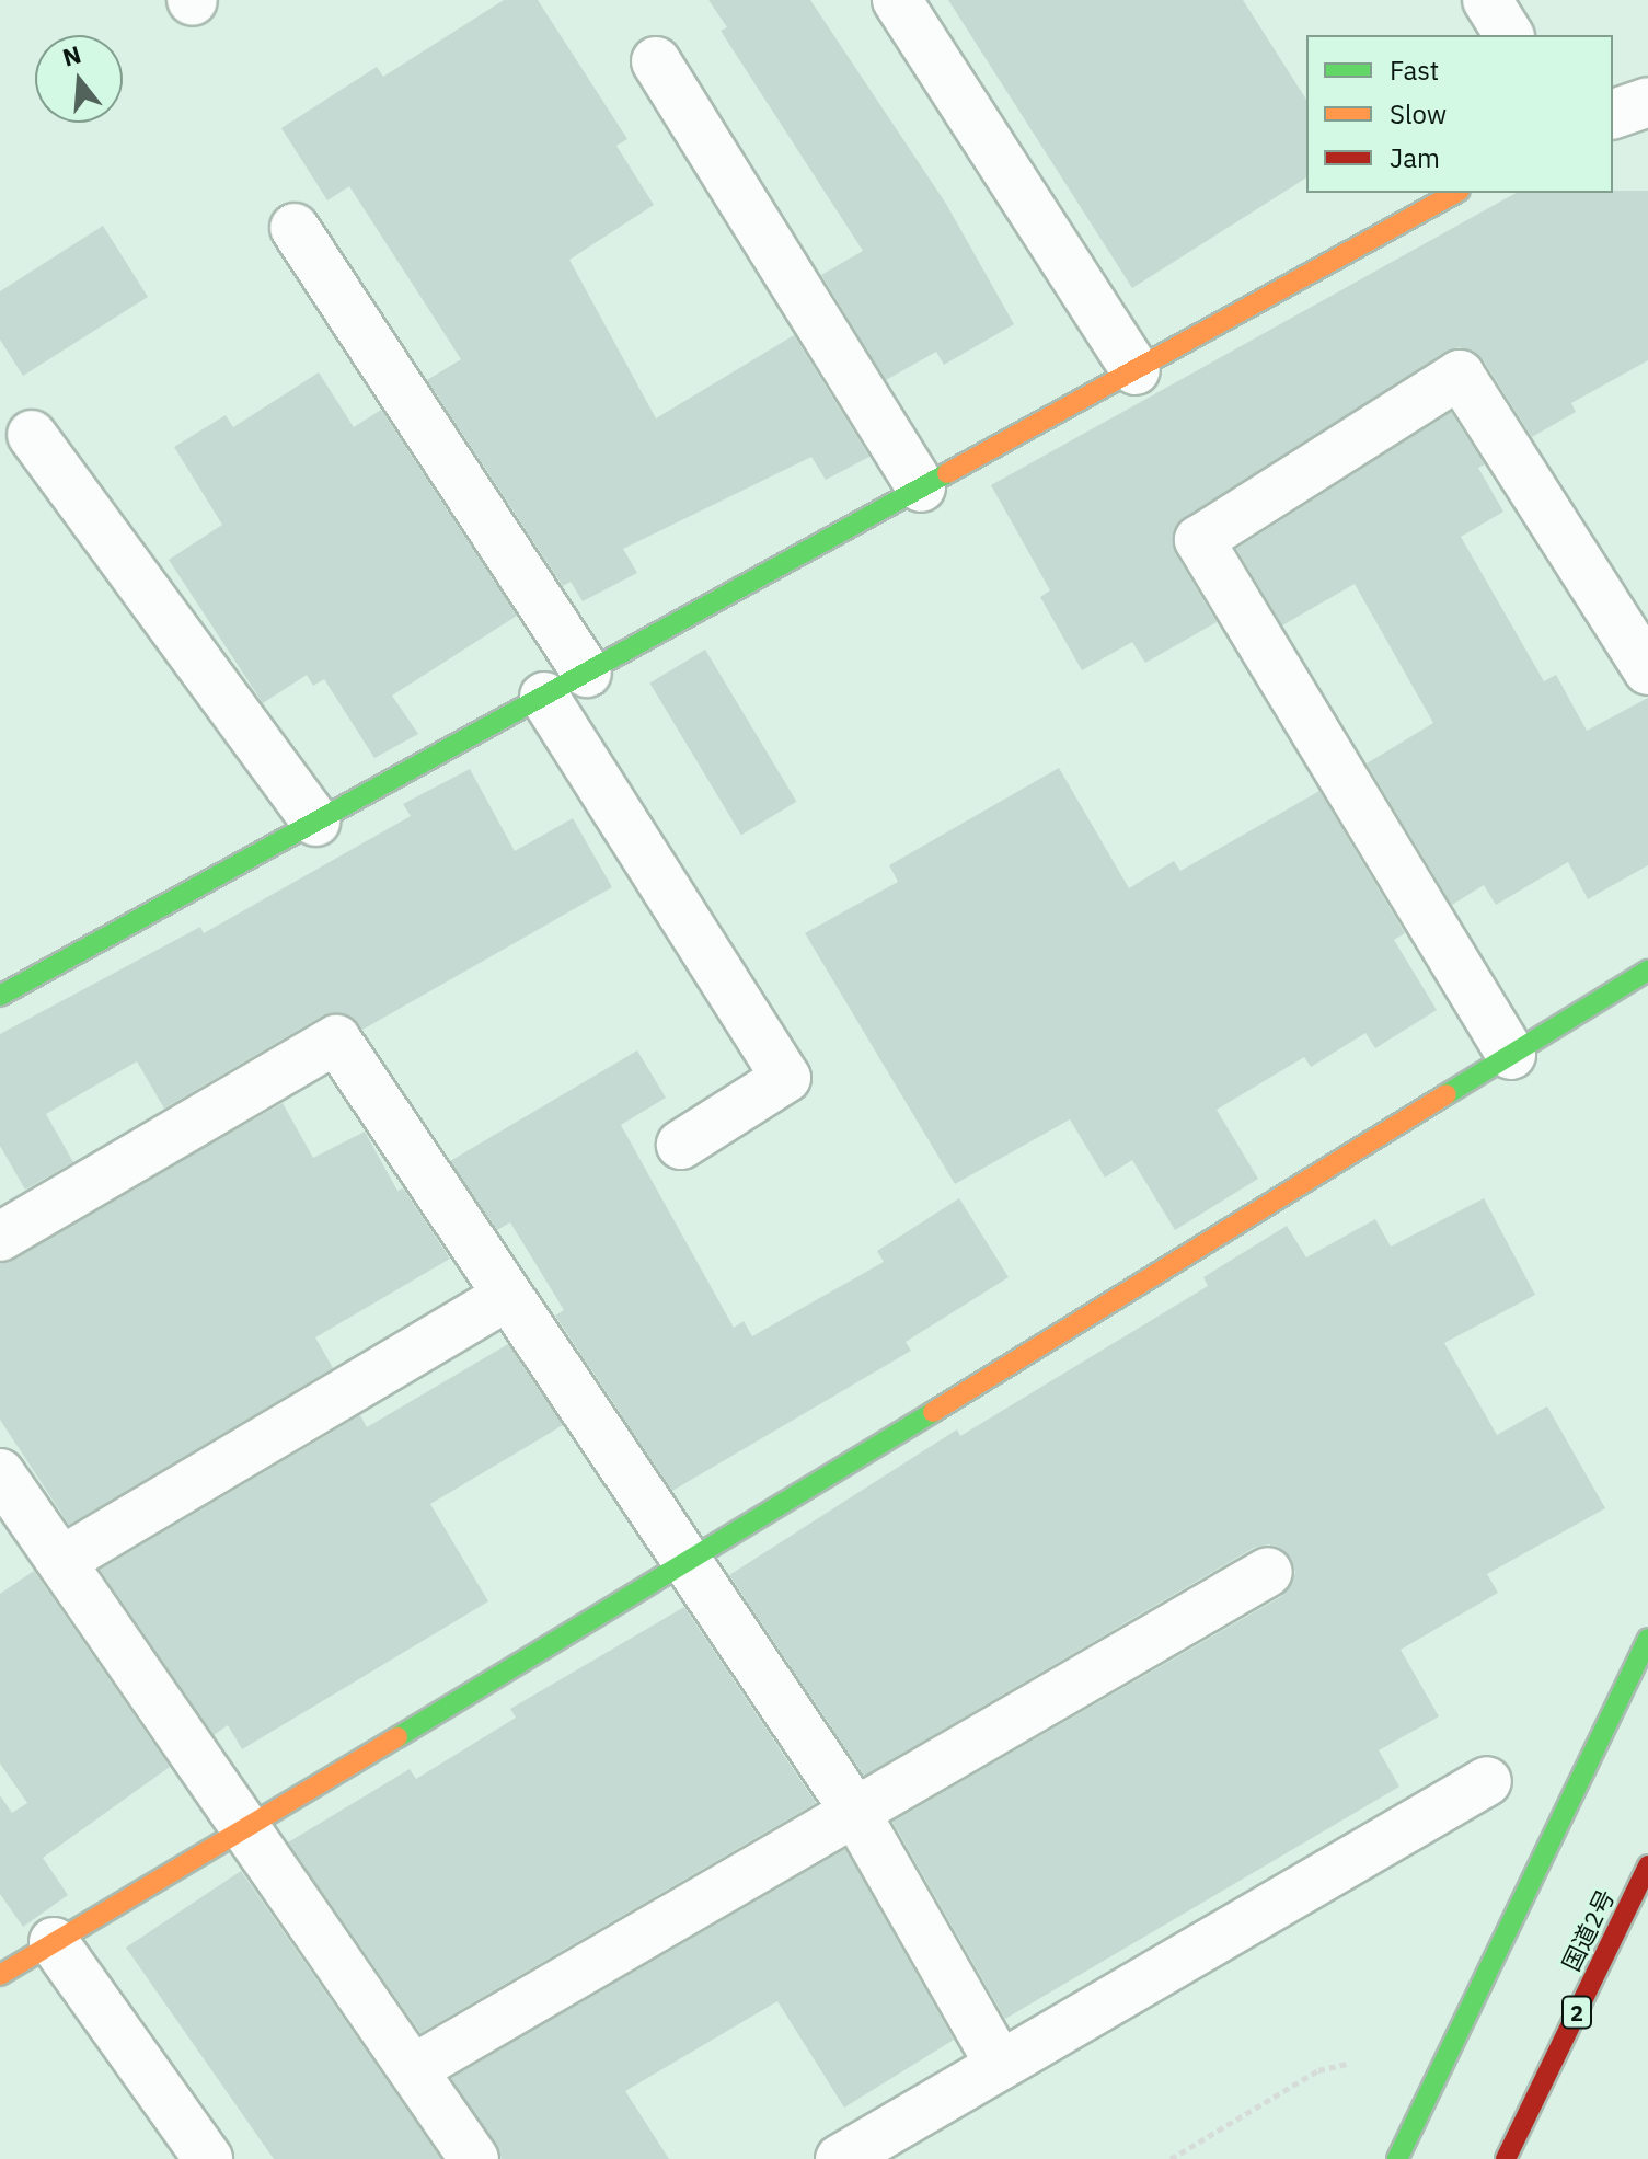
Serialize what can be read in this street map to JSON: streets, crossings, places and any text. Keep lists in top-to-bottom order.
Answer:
{
  "streets": {
    "main road": ["国道2号", "2"]
  },
  "legend": ["Fast", "Slow", "Jam"],
  "north": "top"
}
